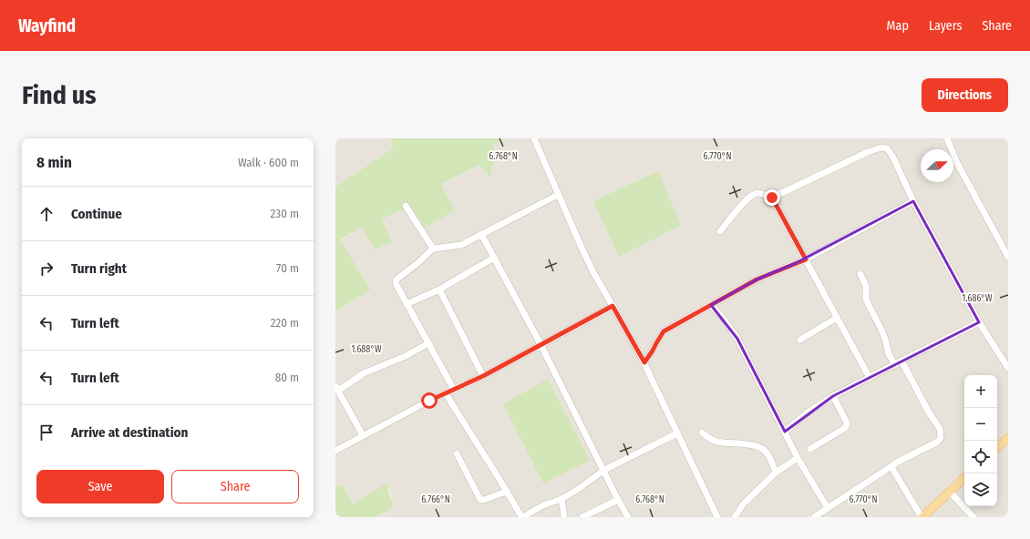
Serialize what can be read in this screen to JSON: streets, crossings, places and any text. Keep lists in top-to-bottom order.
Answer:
{
  "north": "right",
  "page": {
    "header": "Wayfind",
    "nav": ["Map", "Layers", "Share"],
    "buttons": [
      "Directions",
      ["Save", "Share"]
    ],
    "title": "Find us",
    "heading": ["8 min", "Walk · 600 m"],
    "list": [
      ["Continue", "230 m"],
      ["Turn right", "70 m"],
      ["Turn left", "220 m"],
      ["Turn left", "80 m"],
      "Arrive at destination"
    ],
    "map_buttons": ["+", "−"]
  },
  "coordinates": [
    "6.768°N",
    "6.770°N",
    "1.686°W",
    "1.688°W",
    "6.766°N"
  ]
}
